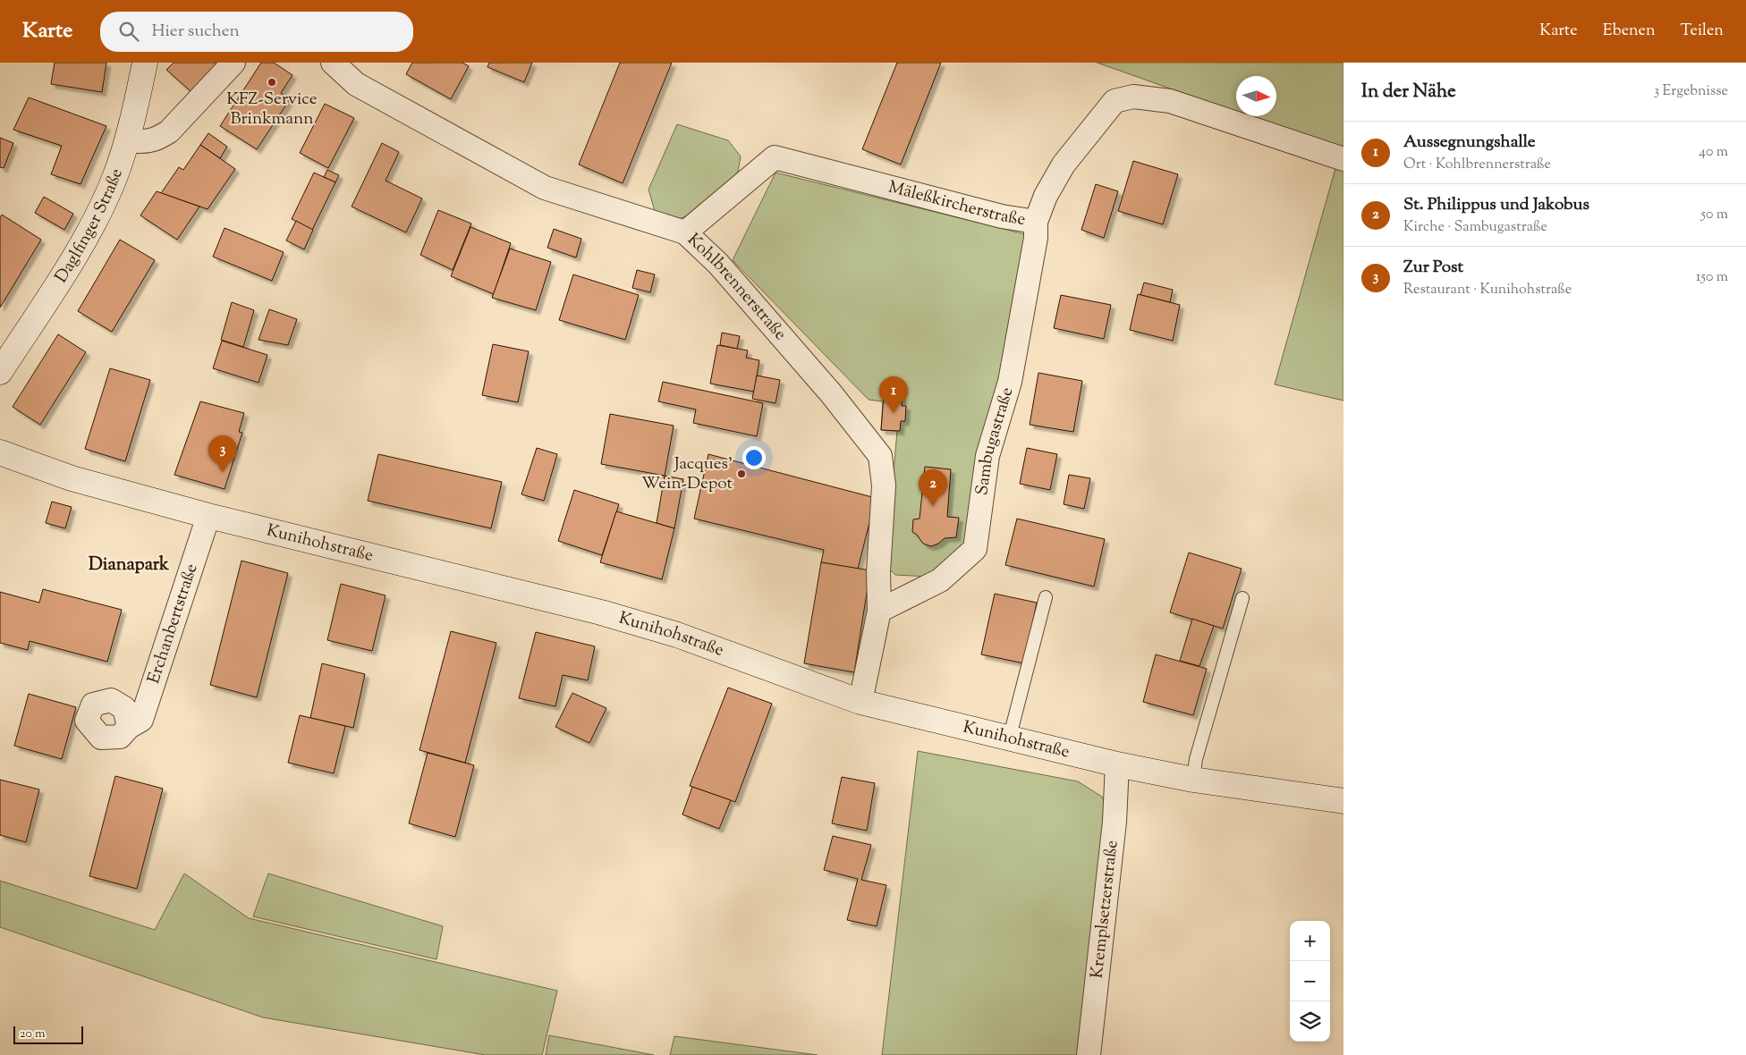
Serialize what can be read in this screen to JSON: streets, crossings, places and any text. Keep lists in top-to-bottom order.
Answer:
{
  "streets": {
    "street": [
      "Mäleßkircherstraße",
      "Daglfinger Straße",
      "Kohlbrennerstraße",
      "Sambugastraße",
      "Kunihohstraße",
      "Erchanbertstraße",
      "Kremplsetzerstraße"
    ]
  },
  "crossings": [
    ["Mäleßkircherstraße", "Kohlbrennerstraße"],
    ["Mäleßkircherstraße", "Sambugastraße"],
    ["Kohlbrennerstraße", "Sambugastraße"],
    ["Kohlbrennerstraße", "Kunihohstraße"],
    ["Kunihohstraße", "Erchanbertstraße"],
    ["Kunihohstraße", "Kremplsetzerstraße"]
  ],
  "districts": ["Dianapark"],
  "places": ["KFZ-Service Brinkmann", "Jacques’ Wein-Depot"],
  "scale_bar": "20 m",
  "north": "right",
  "page": {
    "header": "Karte",
    "search": "Hier suchen",
    "nav": ["Karte", "Ebenen", "Teilen"],
    "heading": ["In der Nähe", "3 Ergebnisse"],
    "list": [
      {
        "mark": "1",
        "name": "Aussegnungshalle",
        "note": "Ort · Kohlbrennerstraße",
        "value": "40 m"
      },
      {
        "mark": "2",
        "name": "St. Philippus und Jakobus",
        "note": "Kirche · Sambugastraße",
        "value": "50 m"
      },
      {
        "mark": "3",
        "name": "Zur Post",
        "note": "Restaurant · Kunihohstraße",
        "value": "150 m"
      }
    ],
    "pins": ["1", "3", "2"],
    "map_buttons": ["+", "−"],
    "scale": "20 m"
  }
}
